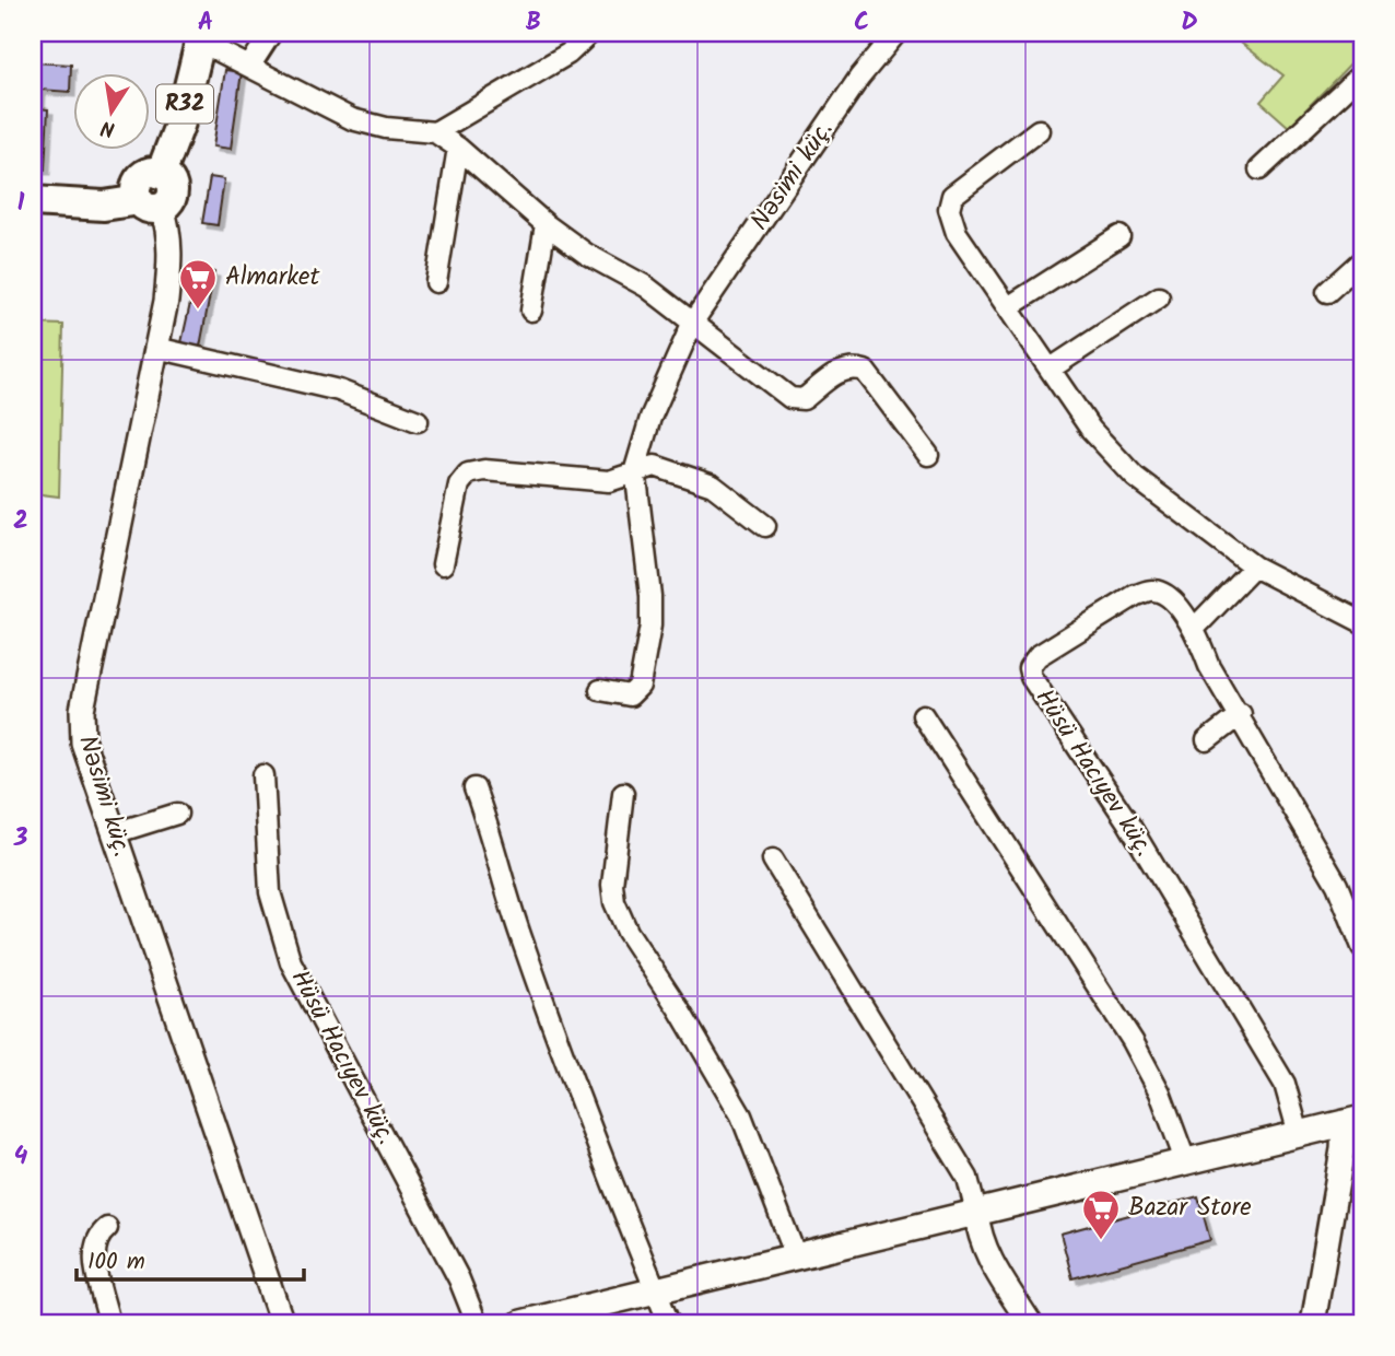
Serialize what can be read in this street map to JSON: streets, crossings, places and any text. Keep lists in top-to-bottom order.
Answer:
{
  "streets": {
    "main road": ["R32"],
    "street": ["Nəsimi küç.", "Hüsü Hacıyev küç."]
  },
  "crossings": [
    ["R32", "Nəsimi küç."]
  ],
  "places": {
    "supermarket": ["Almarket", "Bazar Store"]
  },
  "scale_bar": "100 m",
  "north": "bottom",
  "grid": {
    "columns": [
      "A",
      "B",
      "C",
      "D"
    ],
    "rows": [
      "1",
      "2",
      "3",
      "4"
    ]
  }
}
